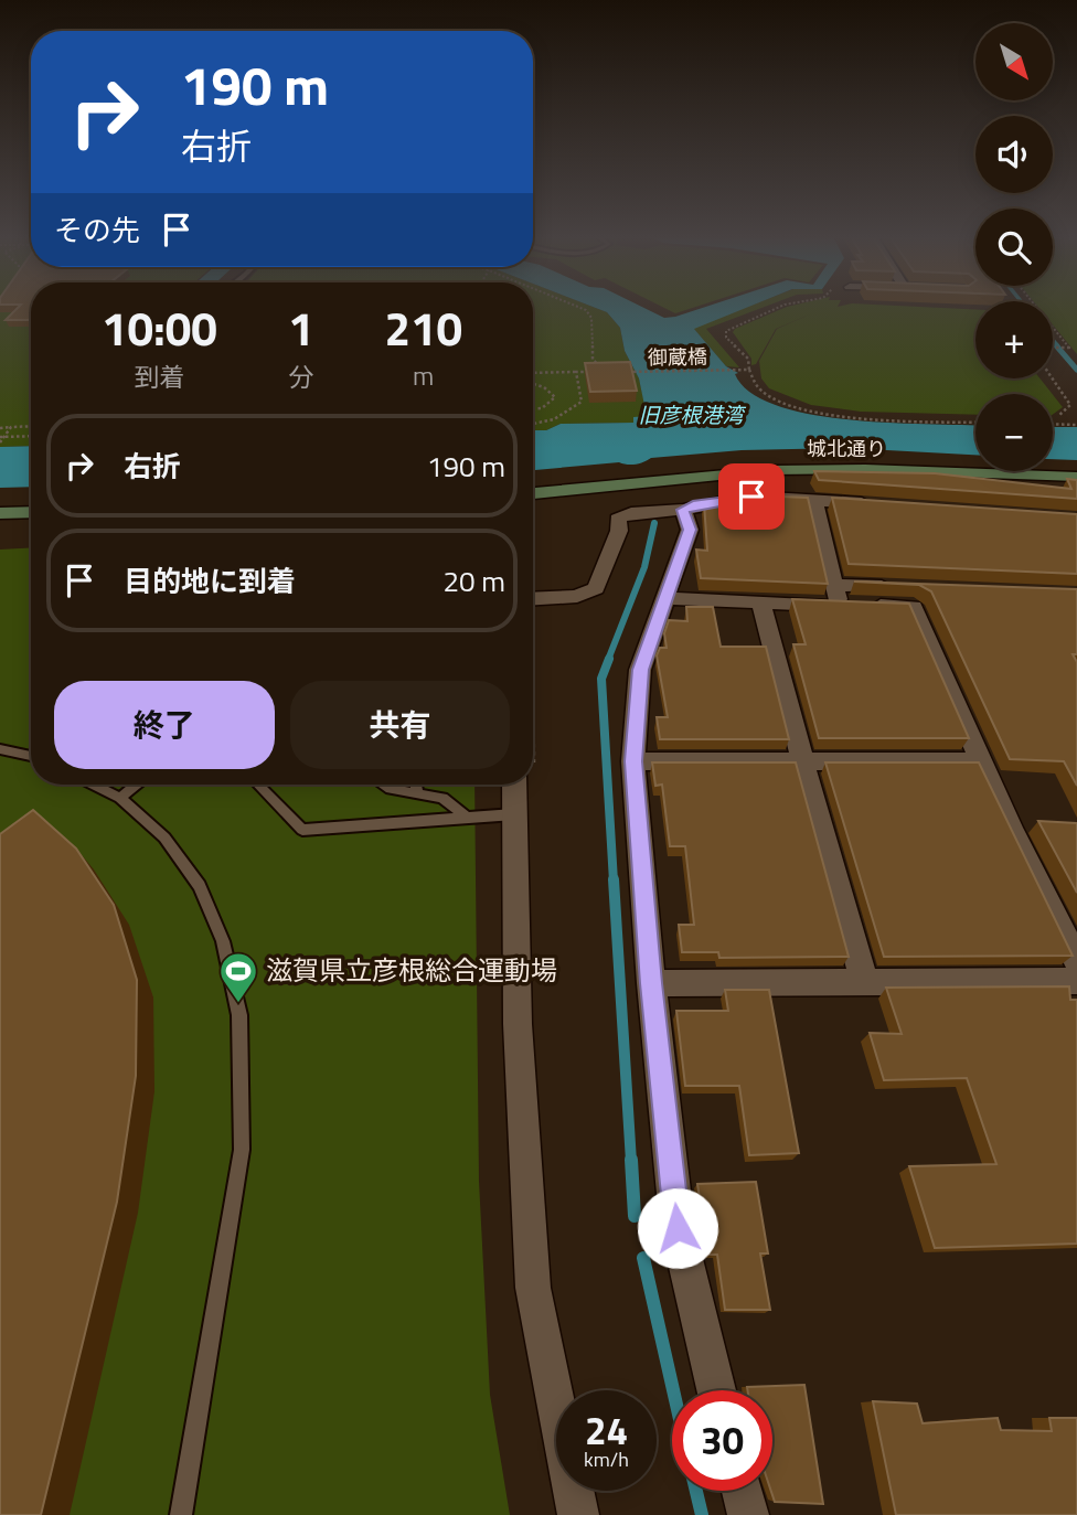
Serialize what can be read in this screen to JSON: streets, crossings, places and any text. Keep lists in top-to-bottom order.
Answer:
{
  "streets": {
    "main road": ["城北通り"],
    "path": ["御蔵橋"]
  },
  "water": ["旧彦根港湾"],
  "places": {
    "sports": ["滋賀県立彦根総合運動場"]
  },
  "north": "bottom right",
  "page": {
    "map_buttons": ["+", "−"],
    "turn": ["190 m", "右折"],
    "then": "その先",
    "eta": [
      "10:00",
      "到着",
      "1",
      "分",
      "210",
      "m"
    ],
    "list": [
      {
        "name": "右折",
        "value": "190 m"
      },
      {
        "name": "目的地に到着",
        "value": "20 m"
      }
    ],
    "buttons": ["終了", "共有"],
    "speed": "24 km/h",
    "limit": "30"
  }
}
